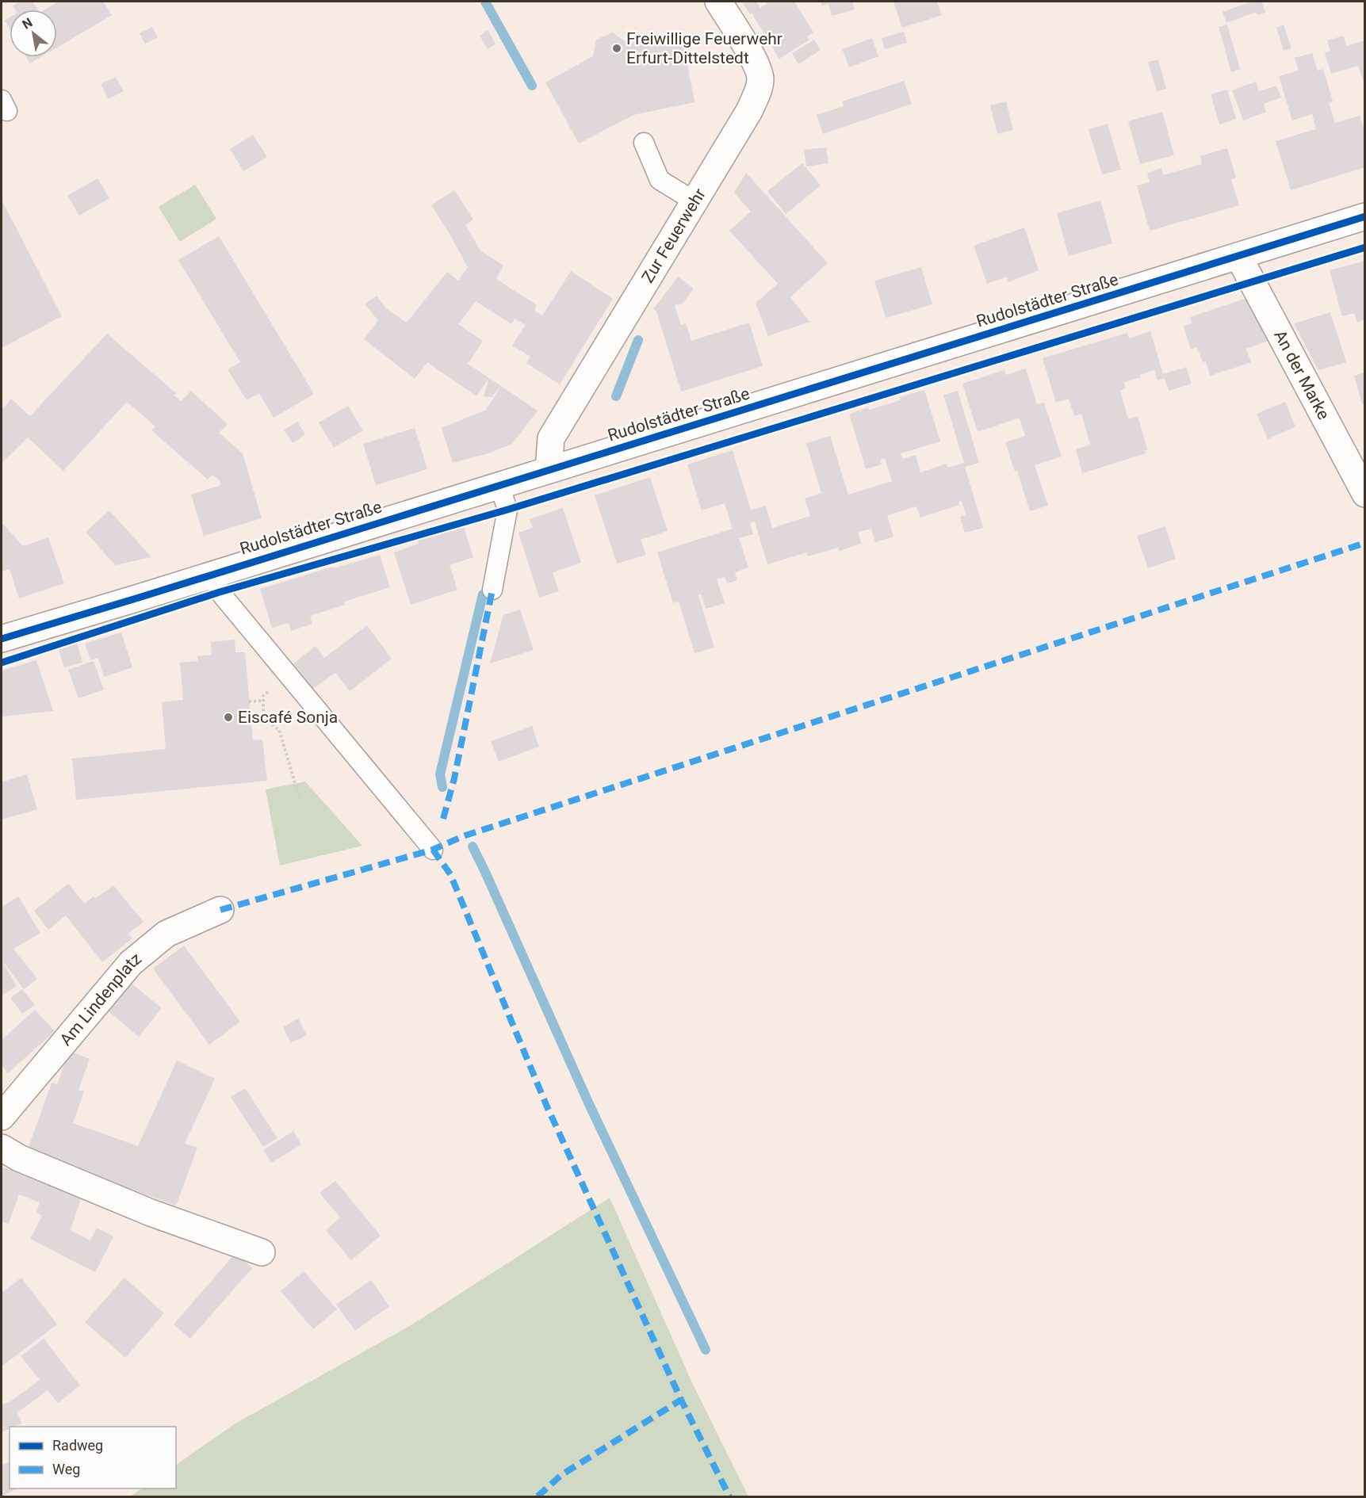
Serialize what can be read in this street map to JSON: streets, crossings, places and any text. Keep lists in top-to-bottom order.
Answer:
{
  "streets": {
    "street": [
      "Zur Feuerwehr",
      "Rudolstädter Straße",
      "An der Marke",
      "Am Lindenplatz"
    ]
  },
  "crossings": [
    ["Zur Feuerwehr", "Rudolstädter Straße"],
    ["Rudolstädter Straße", "An der Marke"]
  ],
  "places": ["Freiwillige Feuerwehr Erfurt-Dittelstedt", "Eiscafé Sonja"],
  "legend": ["Radweg", "Weg"],
  "north": "top left"
}
